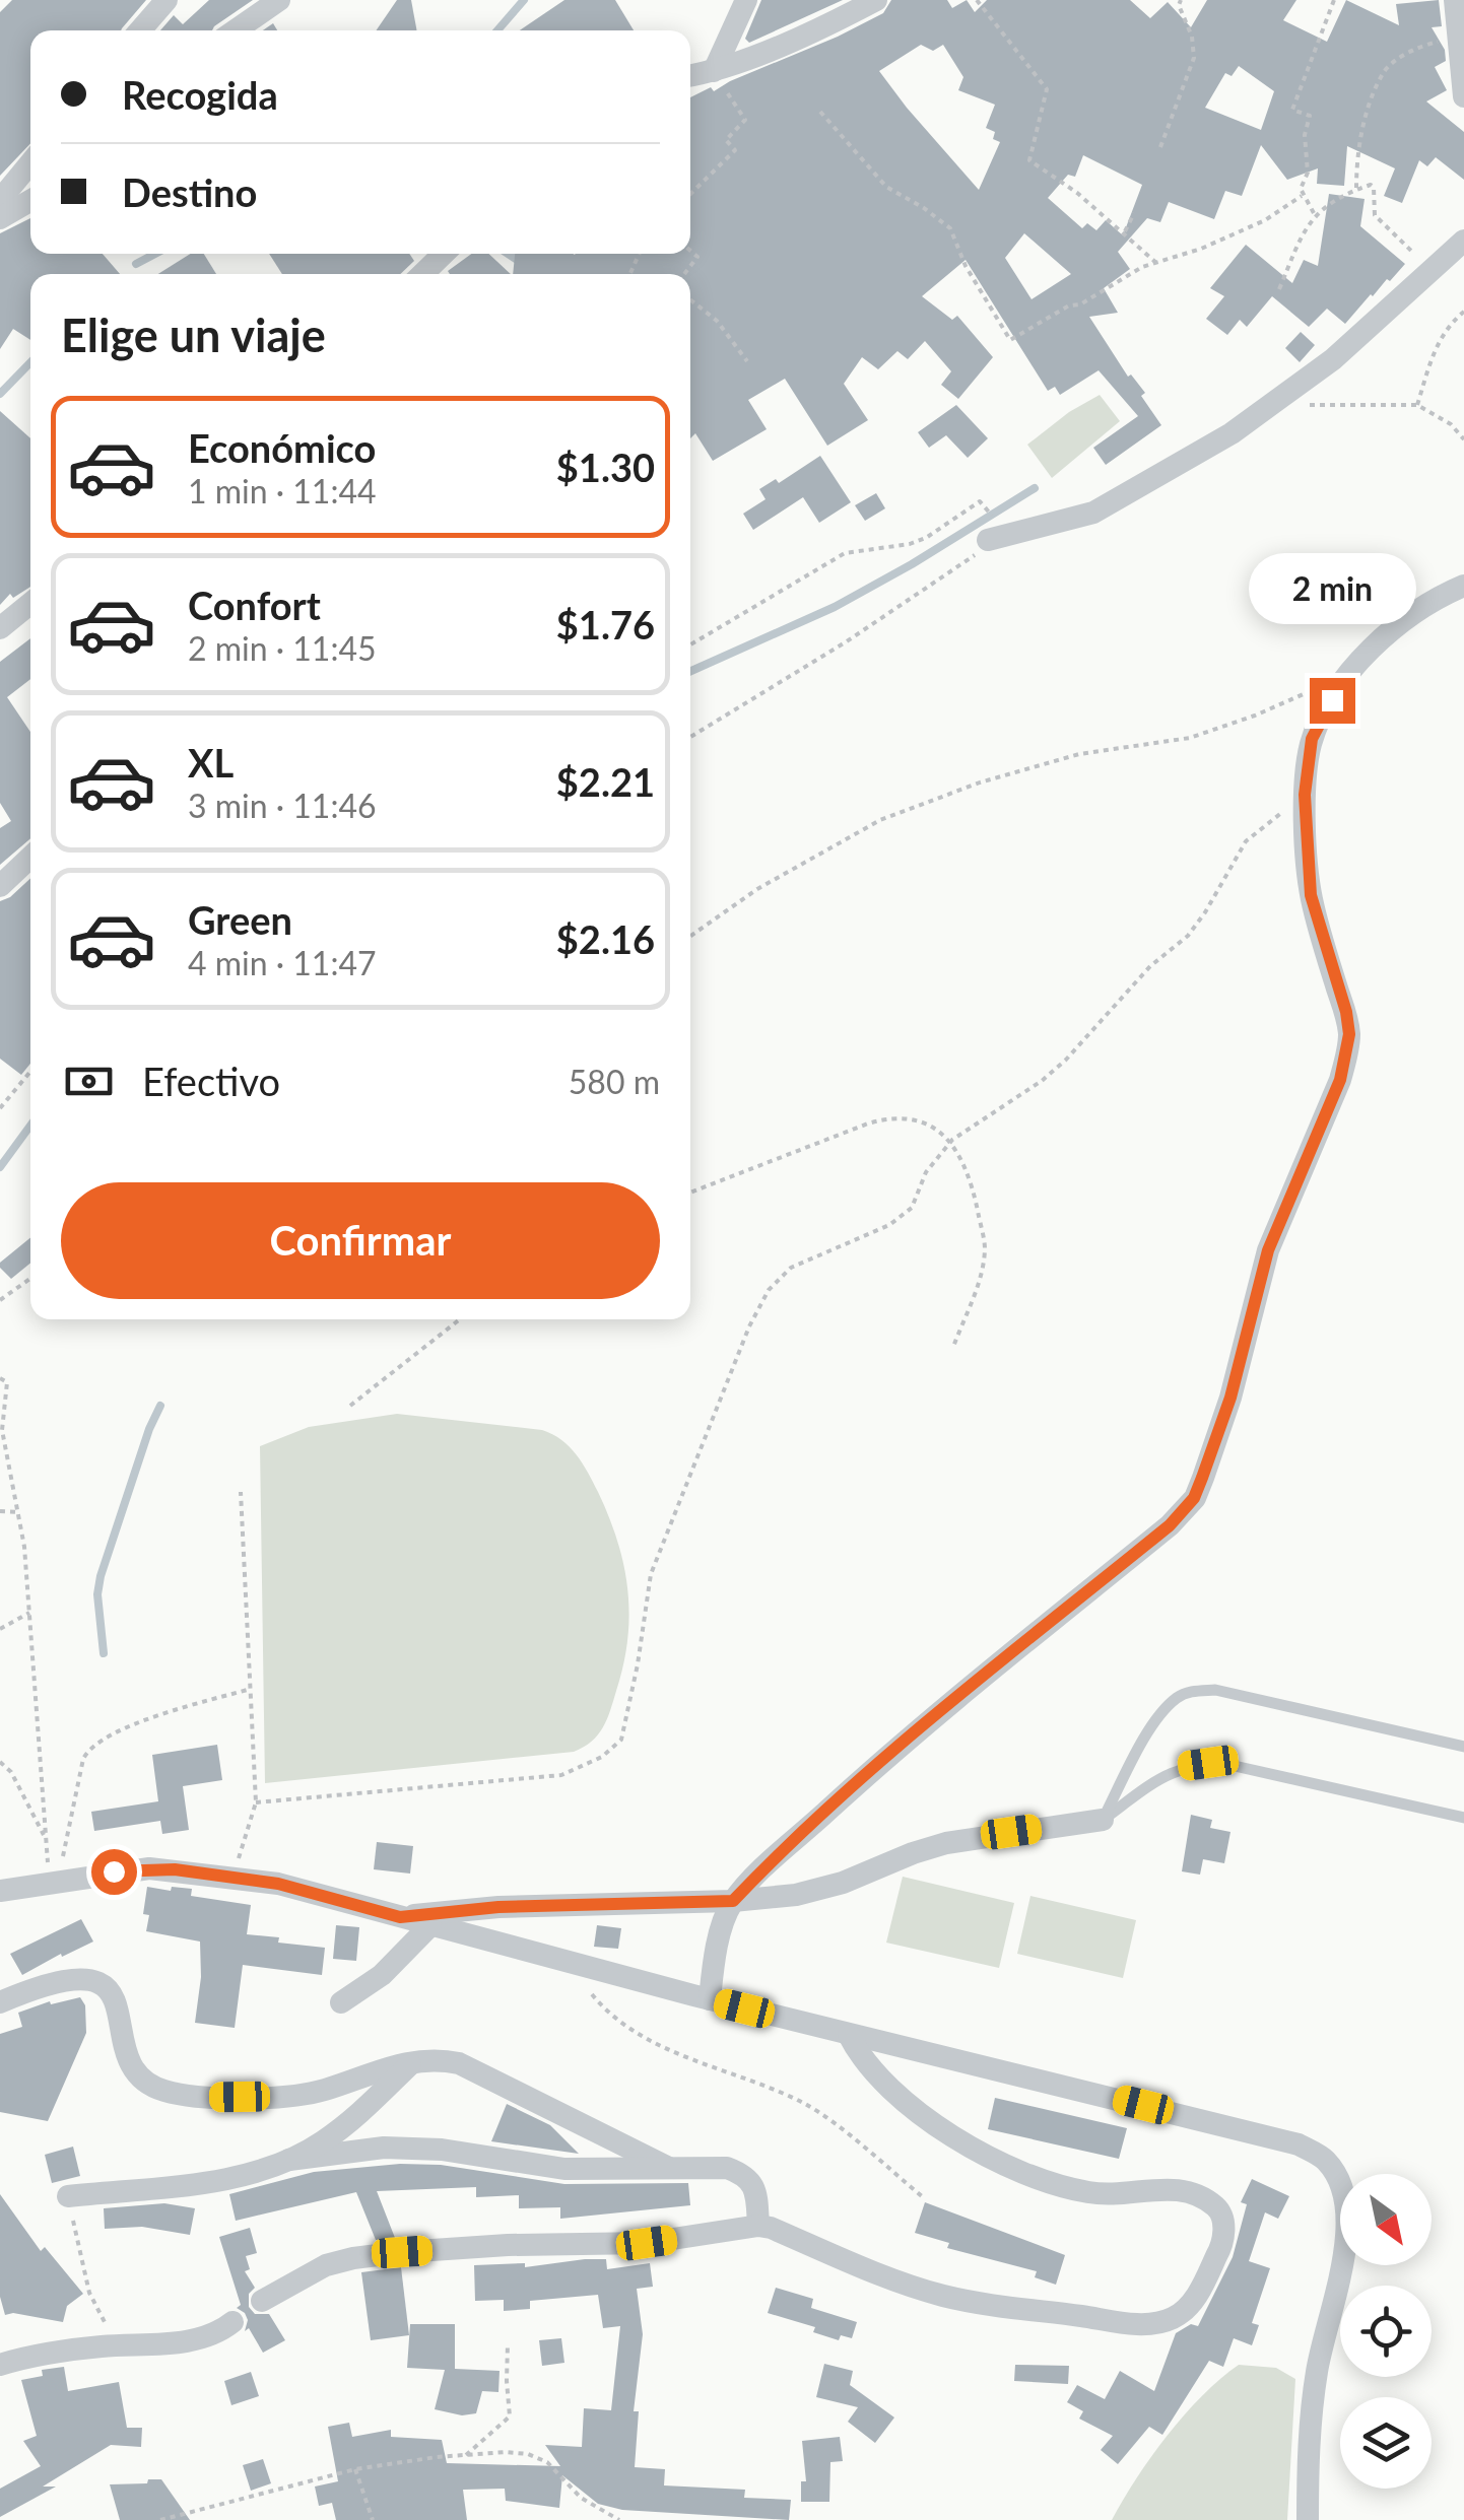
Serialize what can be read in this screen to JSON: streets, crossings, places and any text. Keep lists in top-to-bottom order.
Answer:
{
  "north": "bottom right",
  "page": {
    "banner": ["Recogida", "Destino"],
    "heading": "Elige un viaje",
    "list": [
      {
        "name": "Económico",
        "note": "1 min · 11:44",
        "value": "$1.30"
      },
      {
        "name": "Confort",
        "note": "2 min · 11:45",
        "value": "$1.76"
      },
      {
        "name": "XL",
        "note": "3 min · 11:46",
        "value": "$2.21"
      },
      {
        "name": "Green",
        "note": "4 min · 11:47",
        "value": "$2.16"
      }
    ],
    "bubble": "2 min",
    "pay": ["Efectivo", "580 m"],
    "buttons": "Confirmar"
  }
}
